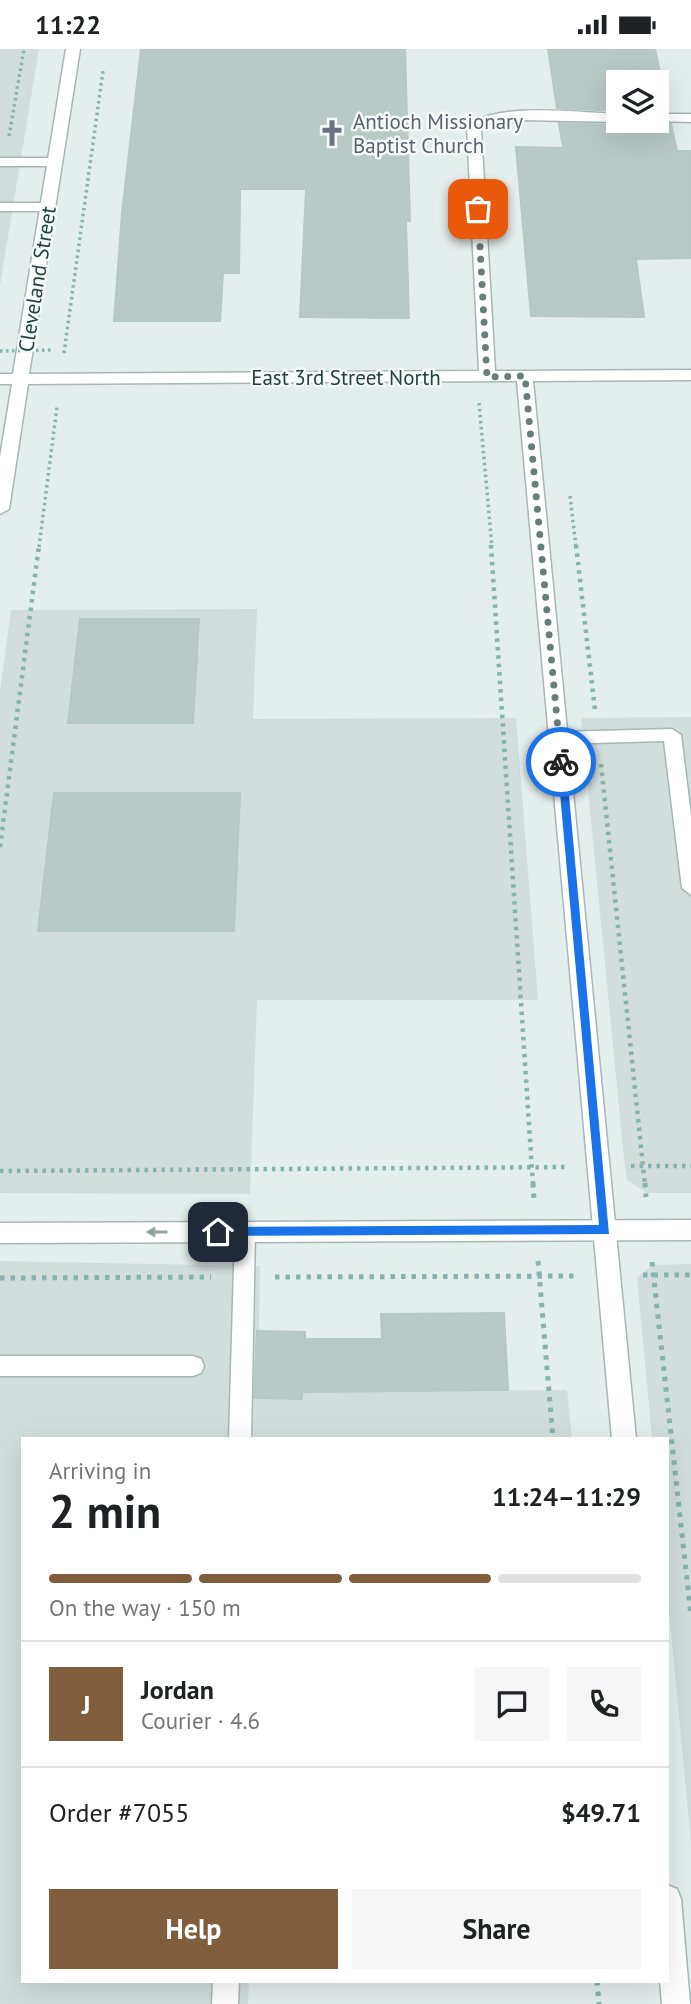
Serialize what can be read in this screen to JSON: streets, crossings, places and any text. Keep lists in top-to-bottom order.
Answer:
{
  "streets": {
    "street": ["Cleveland Street", "East 3rd Street North"]
  },
  "crossings": [
    ["Cleveland Street", "East 3rd Street North"]
  ],
  "places": {
    "church": ["Antioch Missionary Baptist Church"]
  },
  "page": {
    "status": "11:22",
    "heading": ["2 min", "Arriving in", "11:24–11:29"],
    "panel": [
      "Jordan",
      "Courier · 4.6",
      "Order #7055",
      "$49.71"
    ],
    "bar": "On the way · 150 m",
    "round": "J",
    "buttons": ["Help", "Share"]
  }
}
